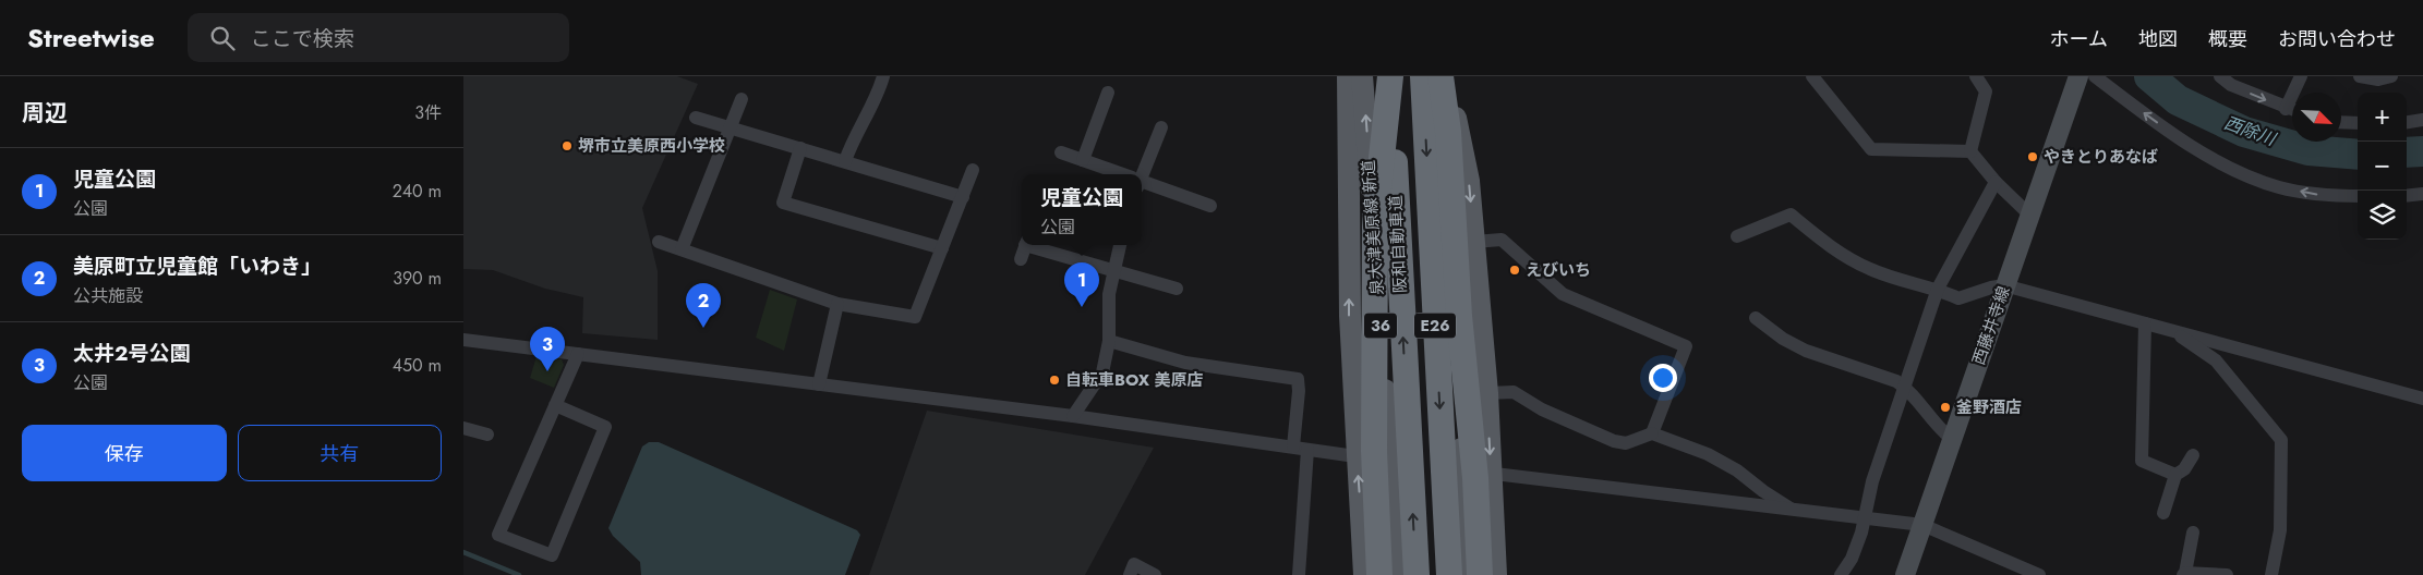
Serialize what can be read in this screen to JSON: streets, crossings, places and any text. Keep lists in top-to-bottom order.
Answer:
{
  "streets": {
    "highway": ["阪和自動車道", "E26"],
    "main road": ["泉大津美原線 新道", "36", "西藤井寺線"]
  },
  "water": ["西除川"],
  "places": [
    "堺市立美原西小学校",
    "やきとりあなば",
    "えびいち",
    "自転車BOX 美原店",
    "釜野酒店"
  ],
  "north": "bottom right",
  "page": {
    "header": "Streetwise",
    "search": "ここで検索",
    "nav": [
      "ホーム",
      "地図",
      "概要",
      "お問い合わせ"
    ],
    "heading": ["周辺", "3件"],
    "map_buttons": ["+", "−"],
    "list": [
      {
        "mark": "1",
        "name": "児童公園",
        "note": "公園",
        "value": "240 m"
      },
      {
        "mark": "2",
        "name": "美原町立児童館「いわき」",
        "note": "公共施設",
        "value": "390 m"
      },
      {
        "mark": "3",
        "name": "太井2号公園",
        "note": "公園",
        "value": "450 m"
      }
    ],
    "popup": ["児童公園", "公園"],
    "pins": ["1", "2", "3"],
    "buttons": ["保存", "共有"]
  }
}
